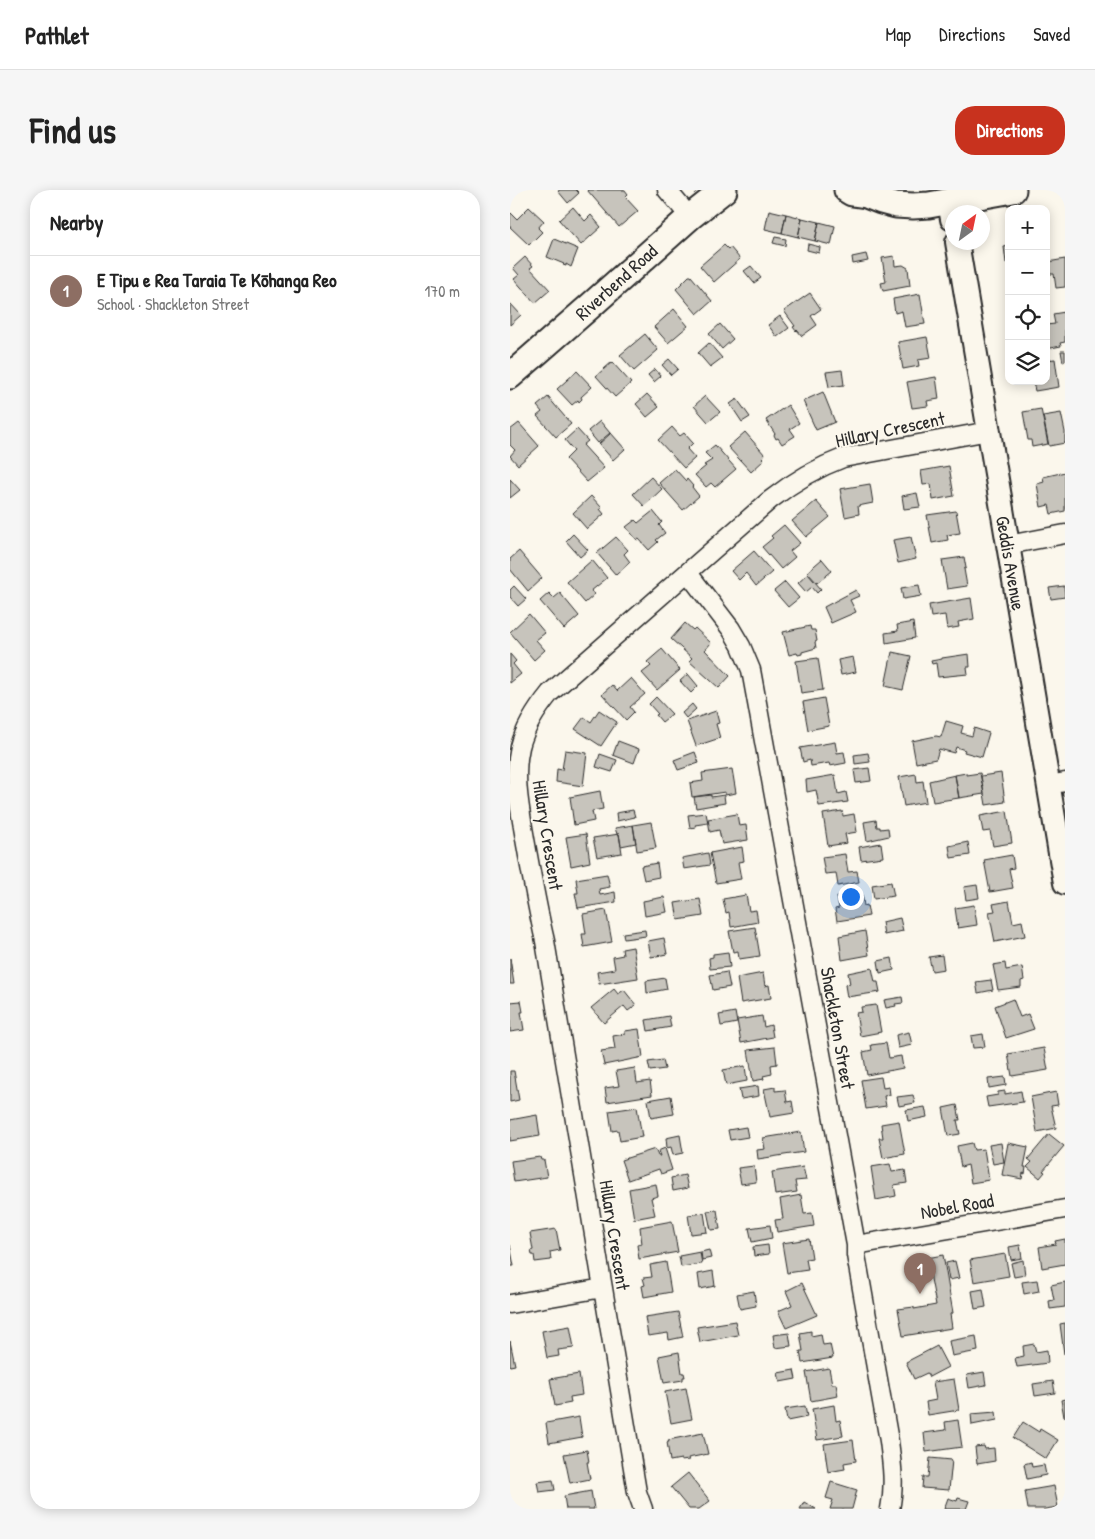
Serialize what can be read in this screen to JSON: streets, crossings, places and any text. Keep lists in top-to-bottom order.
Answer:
{
  "streets": {
    "main road": ["Riverbend Road"],
    "street": [
      "Hillary Crescent",
      "Geddis Avenue",
      "Shackleton Street",
      "Nobel Road"
    ]
  },
  "crossings": [
    ["Hillary Crescent", "Geddis Avenue"],
    ["Hillary Crescent", "Shackleton Street"],
    ["Shackleton Street", "Nobel Road"]
  ],
  "north": "top right",
  "page": {
    "header": "Pathlet",
    "nav": ["Map", "Directions", "Saved"],
    "buttons": "Directions",
    "title": "Find us",
    "heading": "Nearby",
    "map_buttons": ["+", "−"],
    "list": [
      {
        "mark": "1",
        "name": "E Tipu e Rea Taraia Te Kōhanga Reo",
        "note": "School · Shackleton Street",
        "value": "170 m"
      }
    ],
    "pins": "1"
  }
}
